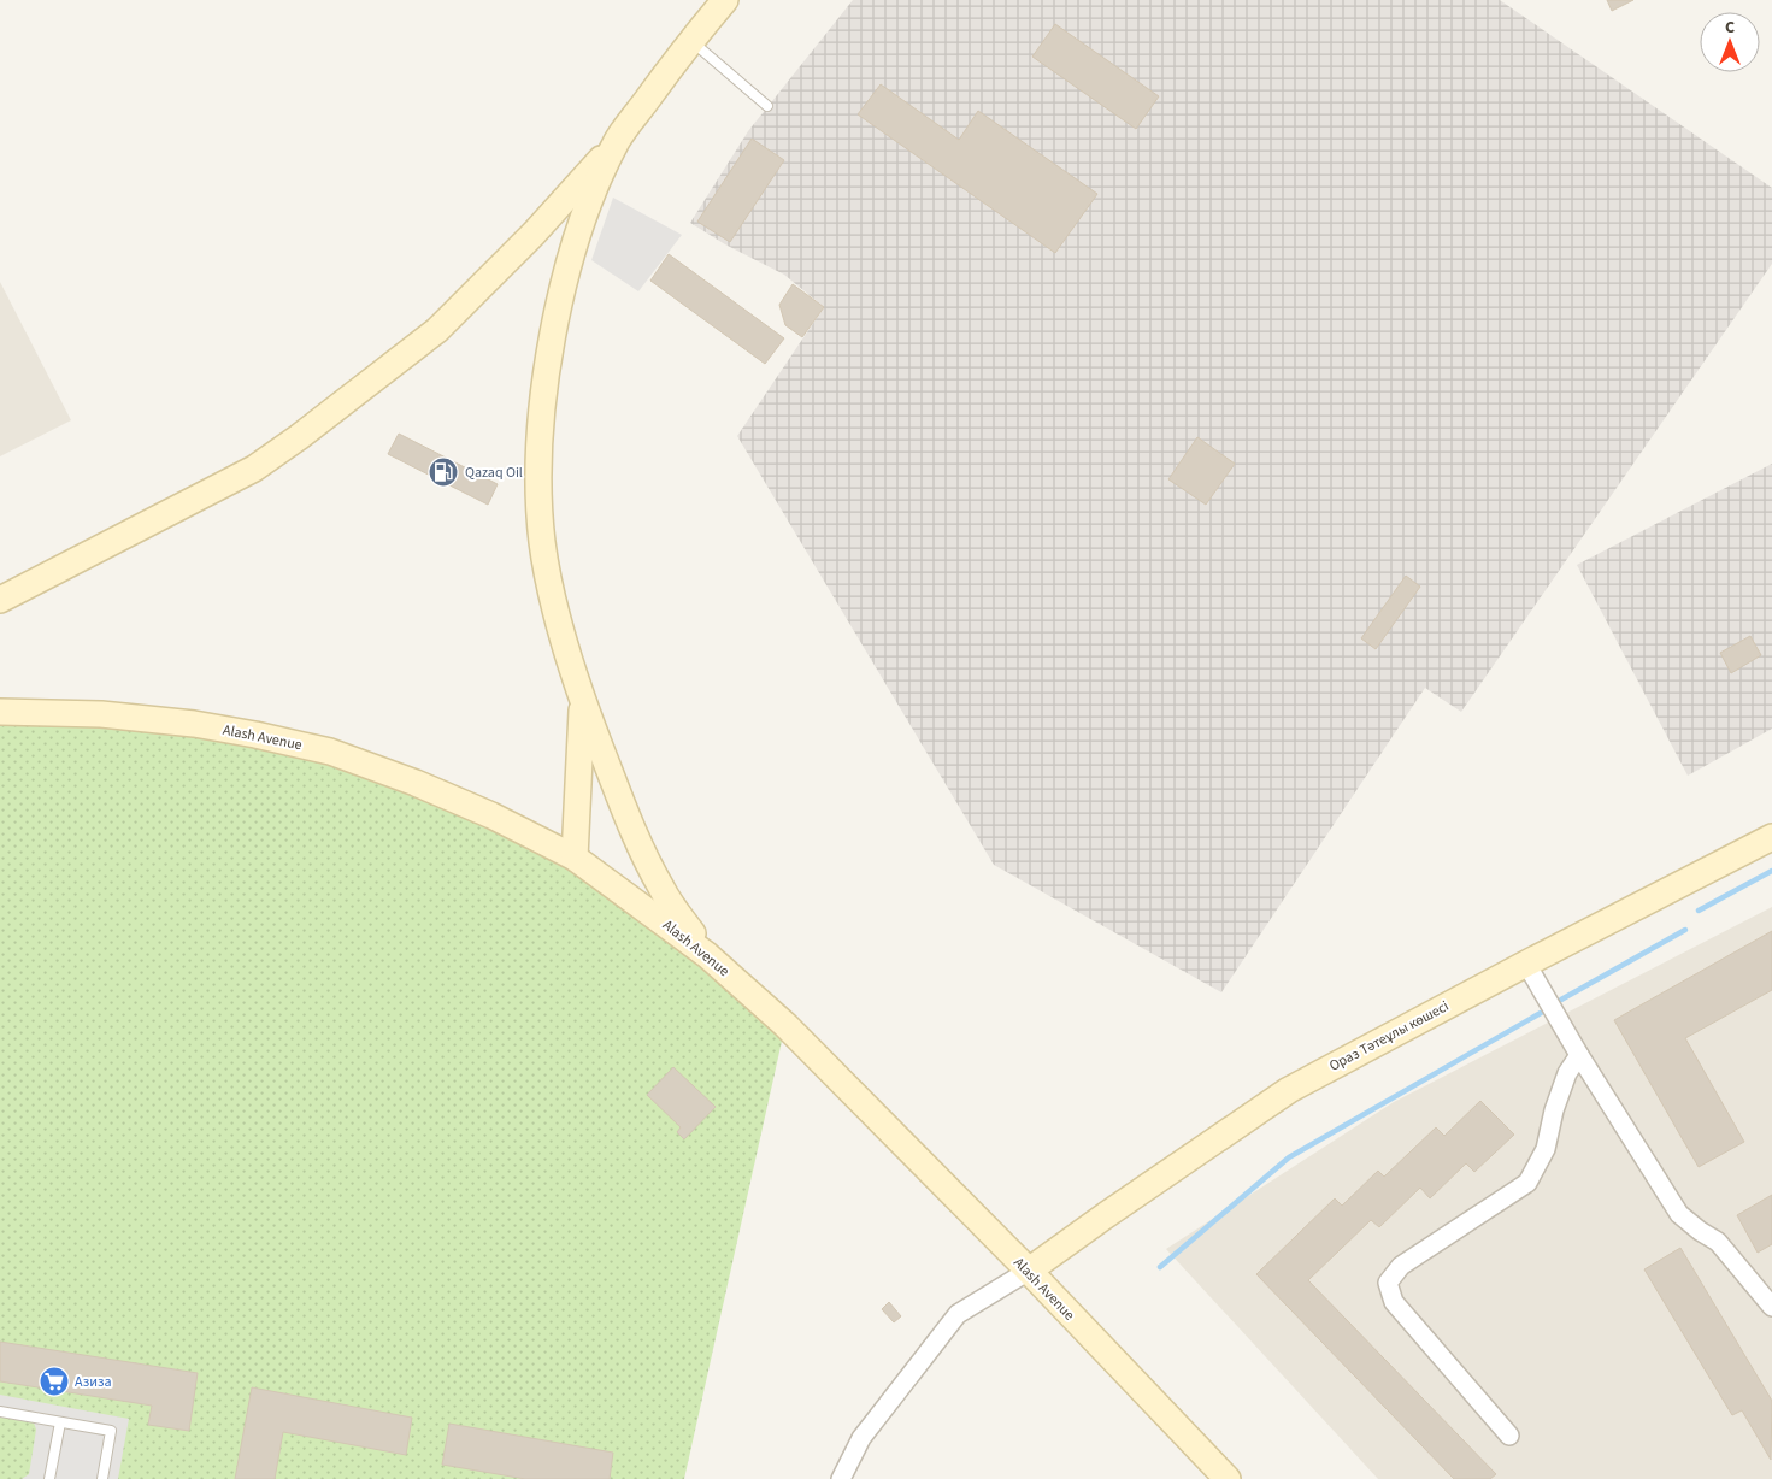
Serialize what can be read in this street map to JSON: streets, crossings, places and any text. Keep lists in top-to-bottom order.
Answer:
{
  "streets": {
    "main road": ["Alash Avenue", "Ораз Тәтеұлы көшесі"]
  },
  "crossings": [
    ["Alash Avenue", "Ораз Тәтеұлы көшесі"]
  ],
  "places": {
    "fuel station": ["Qazaq Oil"],
    "supermarket": ["Азиза"]
  },
  "north": "top"
}
